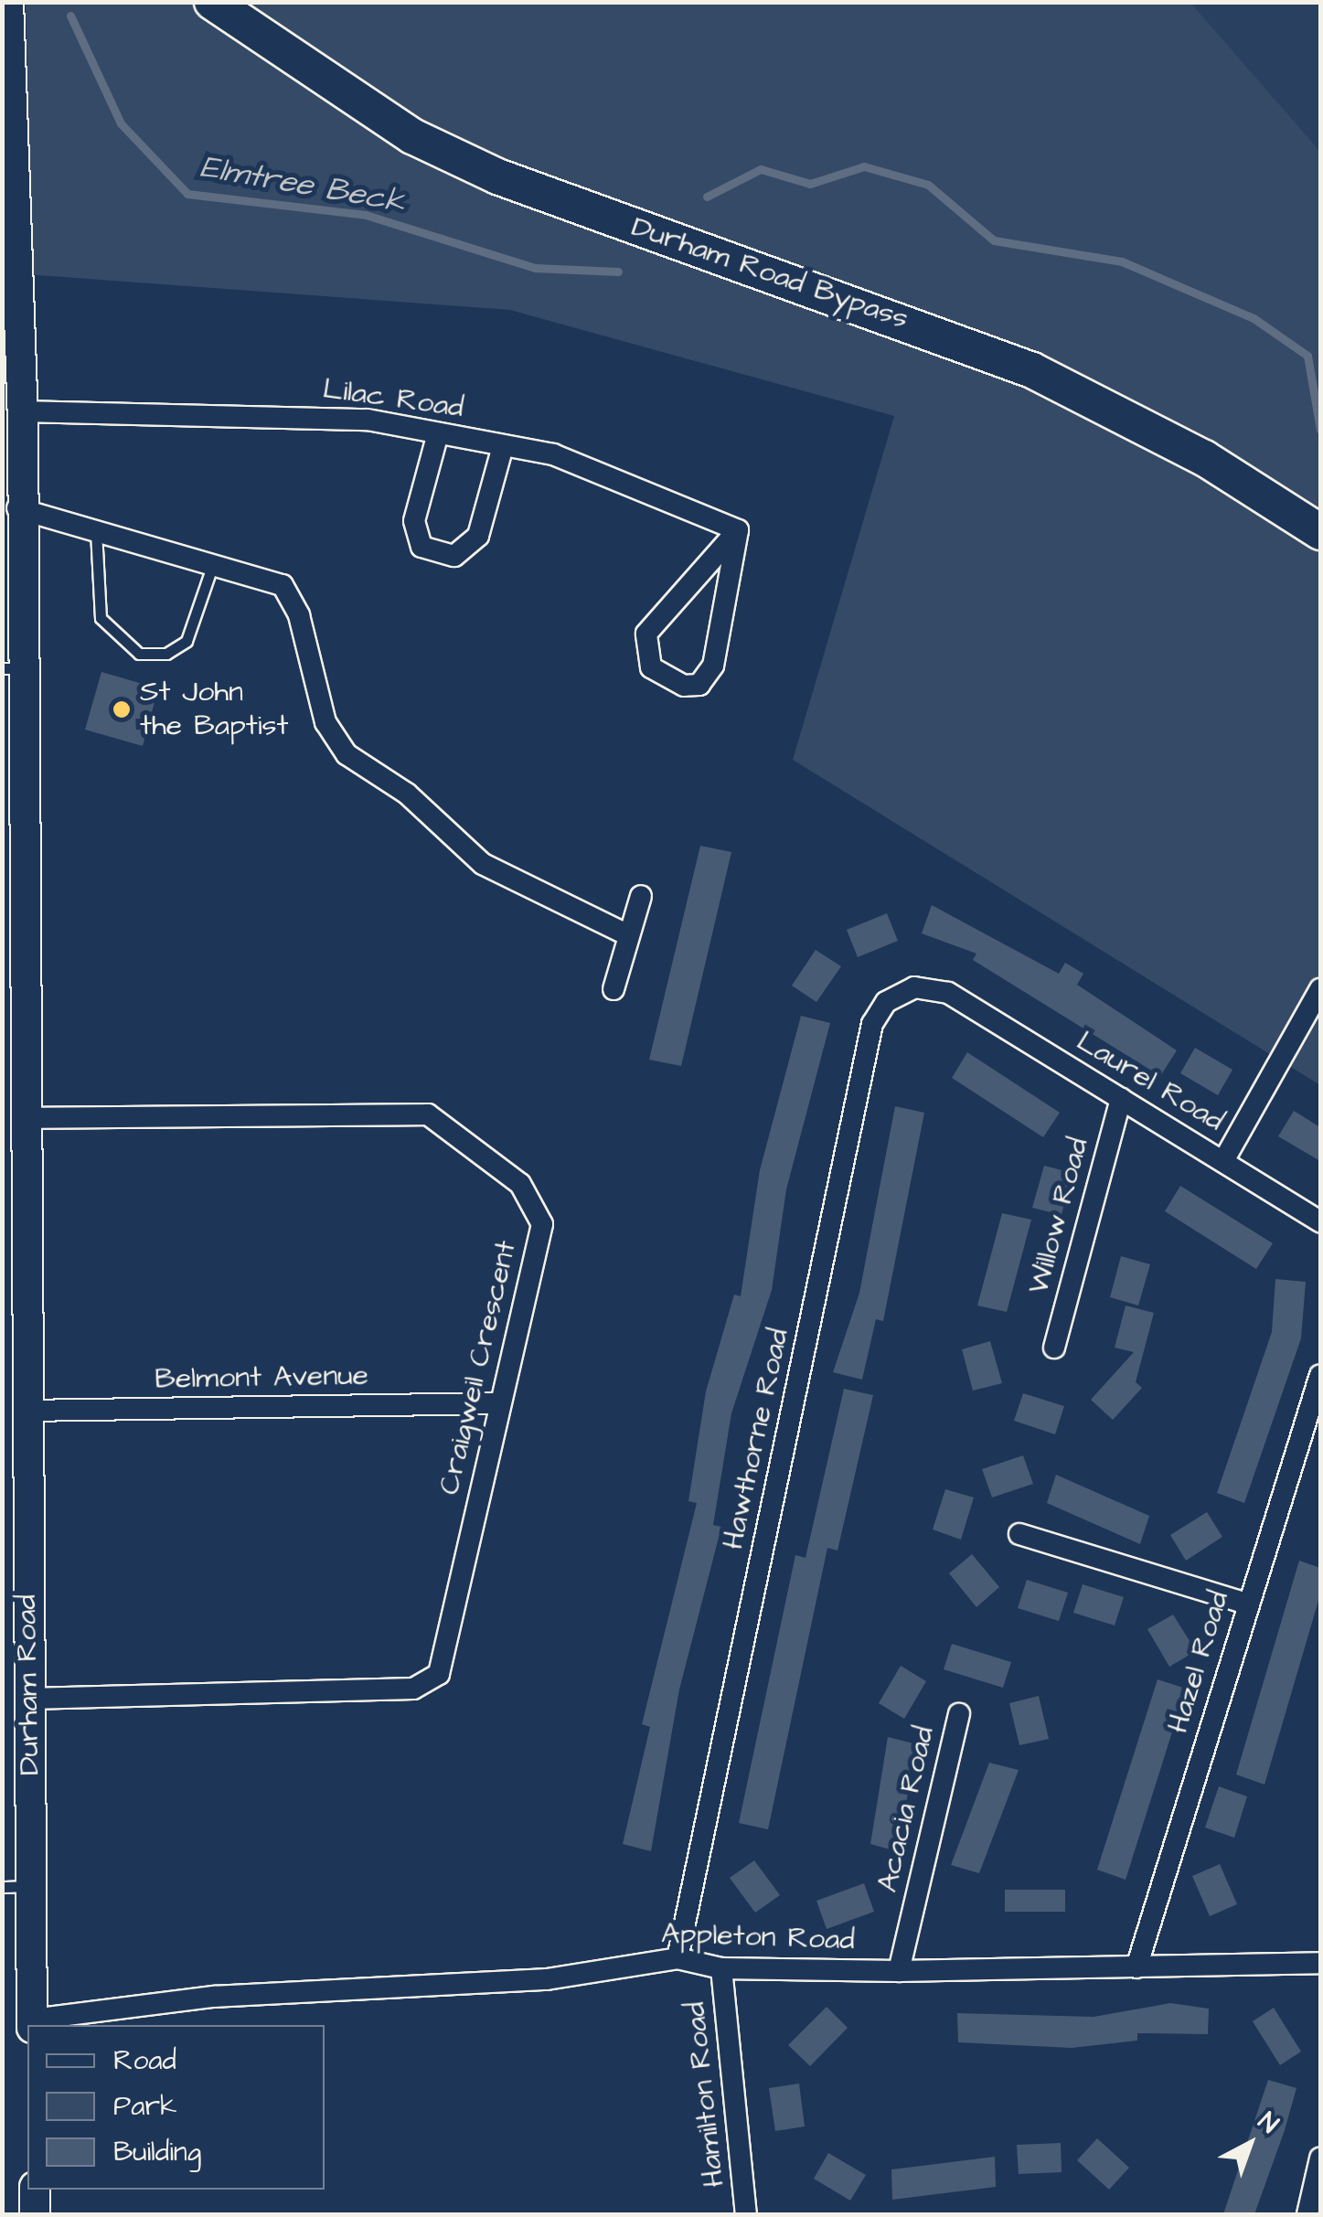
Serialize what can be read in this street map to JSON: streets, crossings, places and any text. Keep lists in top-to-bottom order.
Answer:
{
  "streets": {
    "main road": ["Durham Road Bypass"],
    "street": [
      "Lilac Road",
      "Laurel Road",
      "Willow Road",
      "Craigweil Crescent",
      "Belmont Avenue",
      "Hawthorne Road",
      "Hazel Road",
      "Durham Road",
      "Acacia Road",
      "Appleton Road",
      "Hamilton Road"
    ]
  },
  "crossings": [
    ["Lilac Road", "Durham Road"],
    ["Laurel Road", "Willow Road"],
    ["Laurel Road", "Hawthorne Road"],
    ["Craigweil Crescent", "Belmont Avenue"],
    ["Craigweil Crescent", "Durham Road"],
    ["Belmont Avenue", "Durham Road"],
    ["Hawthorne Road", "Appleton Road"],
    ["Hazel Road", "Appleton Road"],
    ["Durham Road", "Appleton Road"],
    ["Acacia Road", "Appleton Road"],
    ["Appleton Road", "Hamilton Road"]
  ],
  "water": ["Elmtree Beck"],
  "places": ["St John the Baptist"],
  "legend": ["Road", "Park", "Building"],
  "north": "top right"
}
